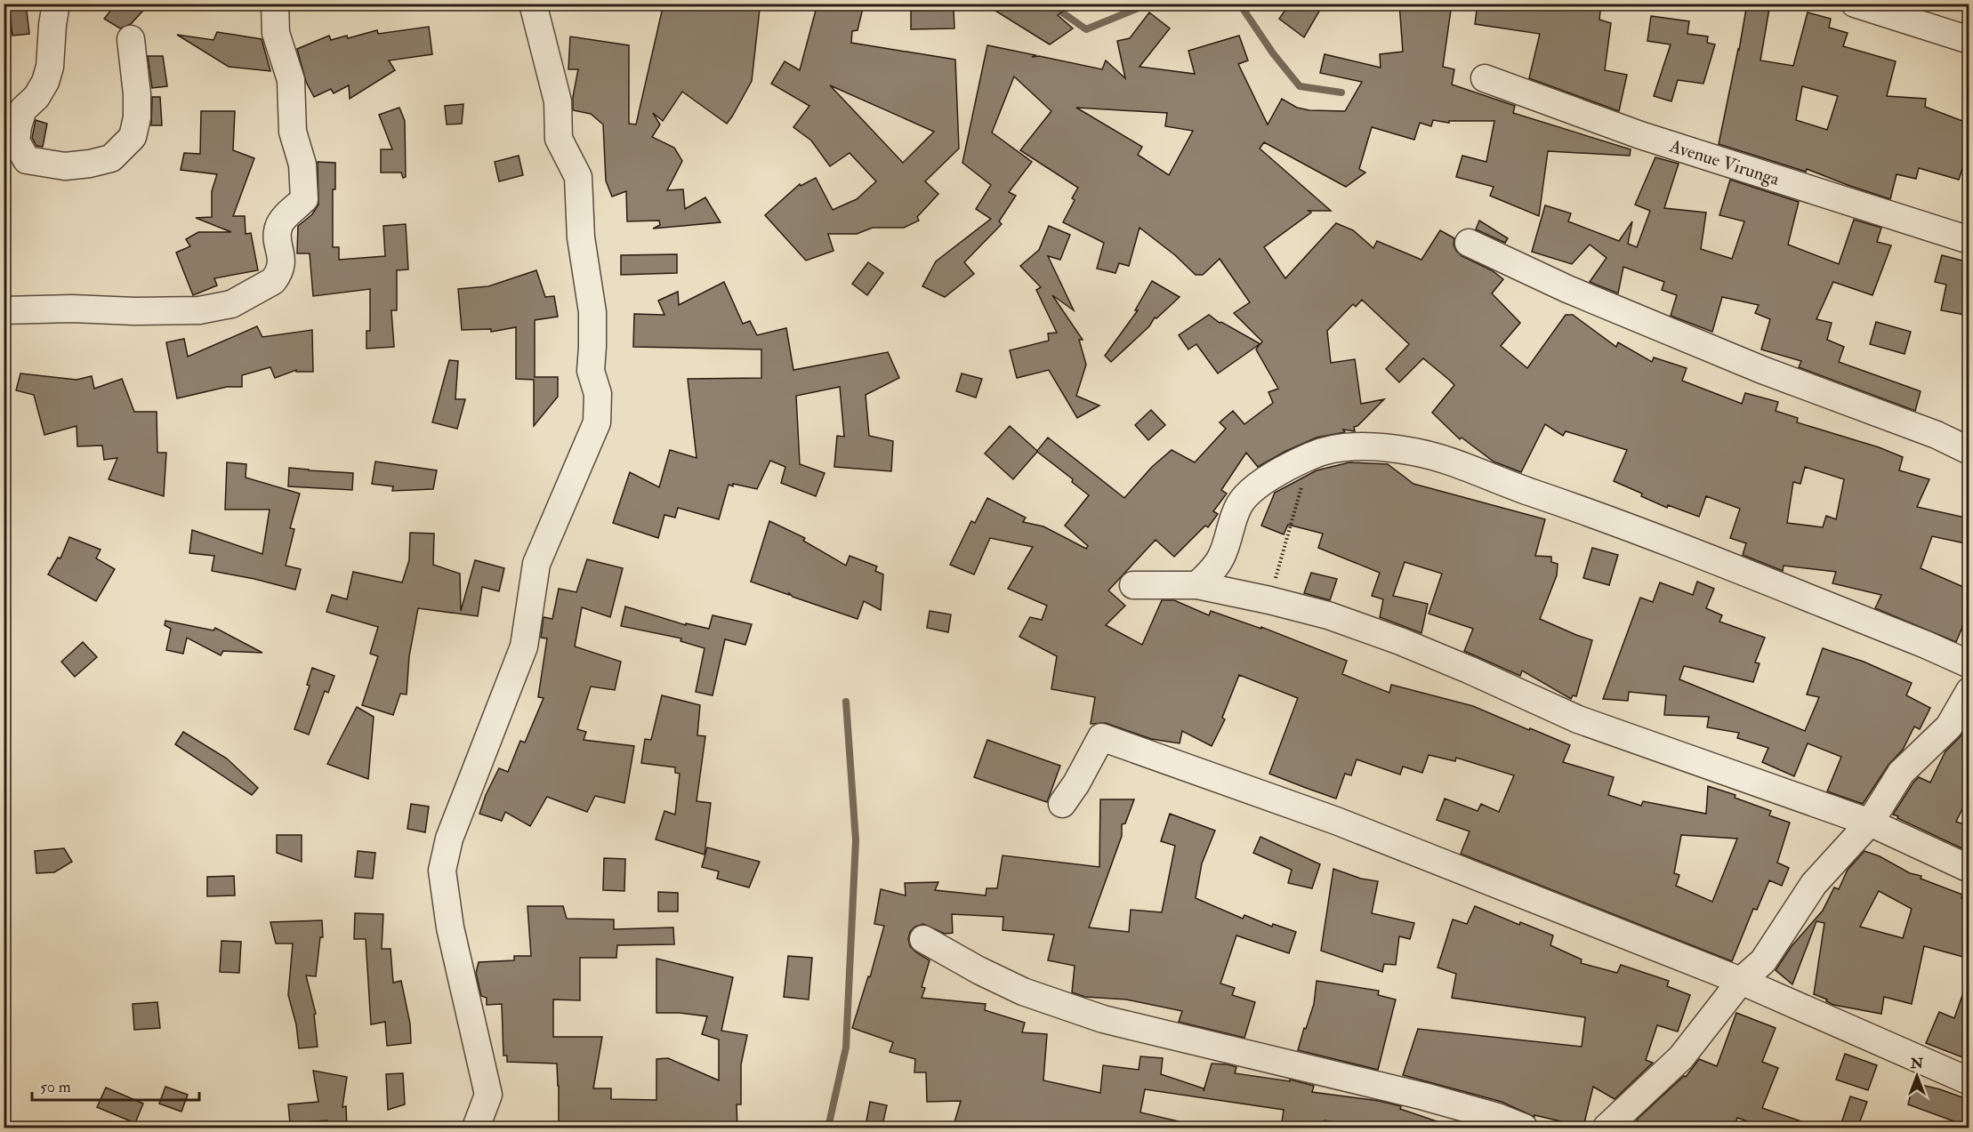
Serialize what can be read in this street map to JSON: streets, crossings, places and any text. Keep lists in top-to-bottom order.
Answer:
{
  "streets": {
    "street": ["Avenue Virunga"]
  },
  "scale_bar": "50 m",
  "north": "top"
}
